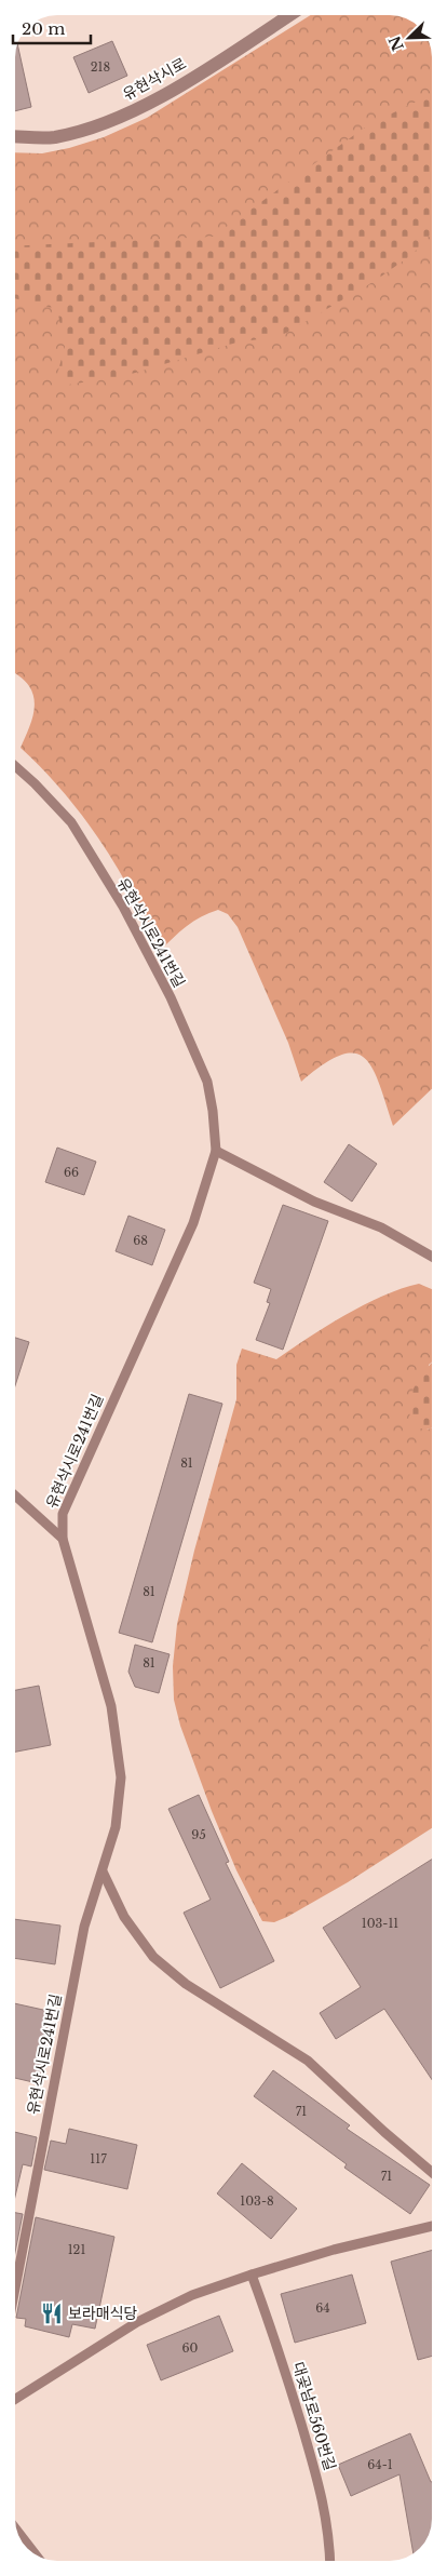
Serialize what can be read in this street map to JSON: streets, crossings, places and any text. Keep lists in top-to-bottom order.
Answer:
{
  "streets": {
    "street": ["유현삭시로"],
    "lane": ["유현삭시로241번길", "대곶남로560번길"]
  },
  "places": {
    "restaurant": ["보라매식당"]
  },
  "house_numbers": [
    "218",
    "66",
    "68",
    "81",
    "81",
    "81",
    "95",
    "103-11",
    "71",
    "117",
    "71",
    "103-8",
    "121",
    "64",
    "60",
    "64-1"
  ],
  "scale_bar": "20 m",
  "north": "bottom left"
}
